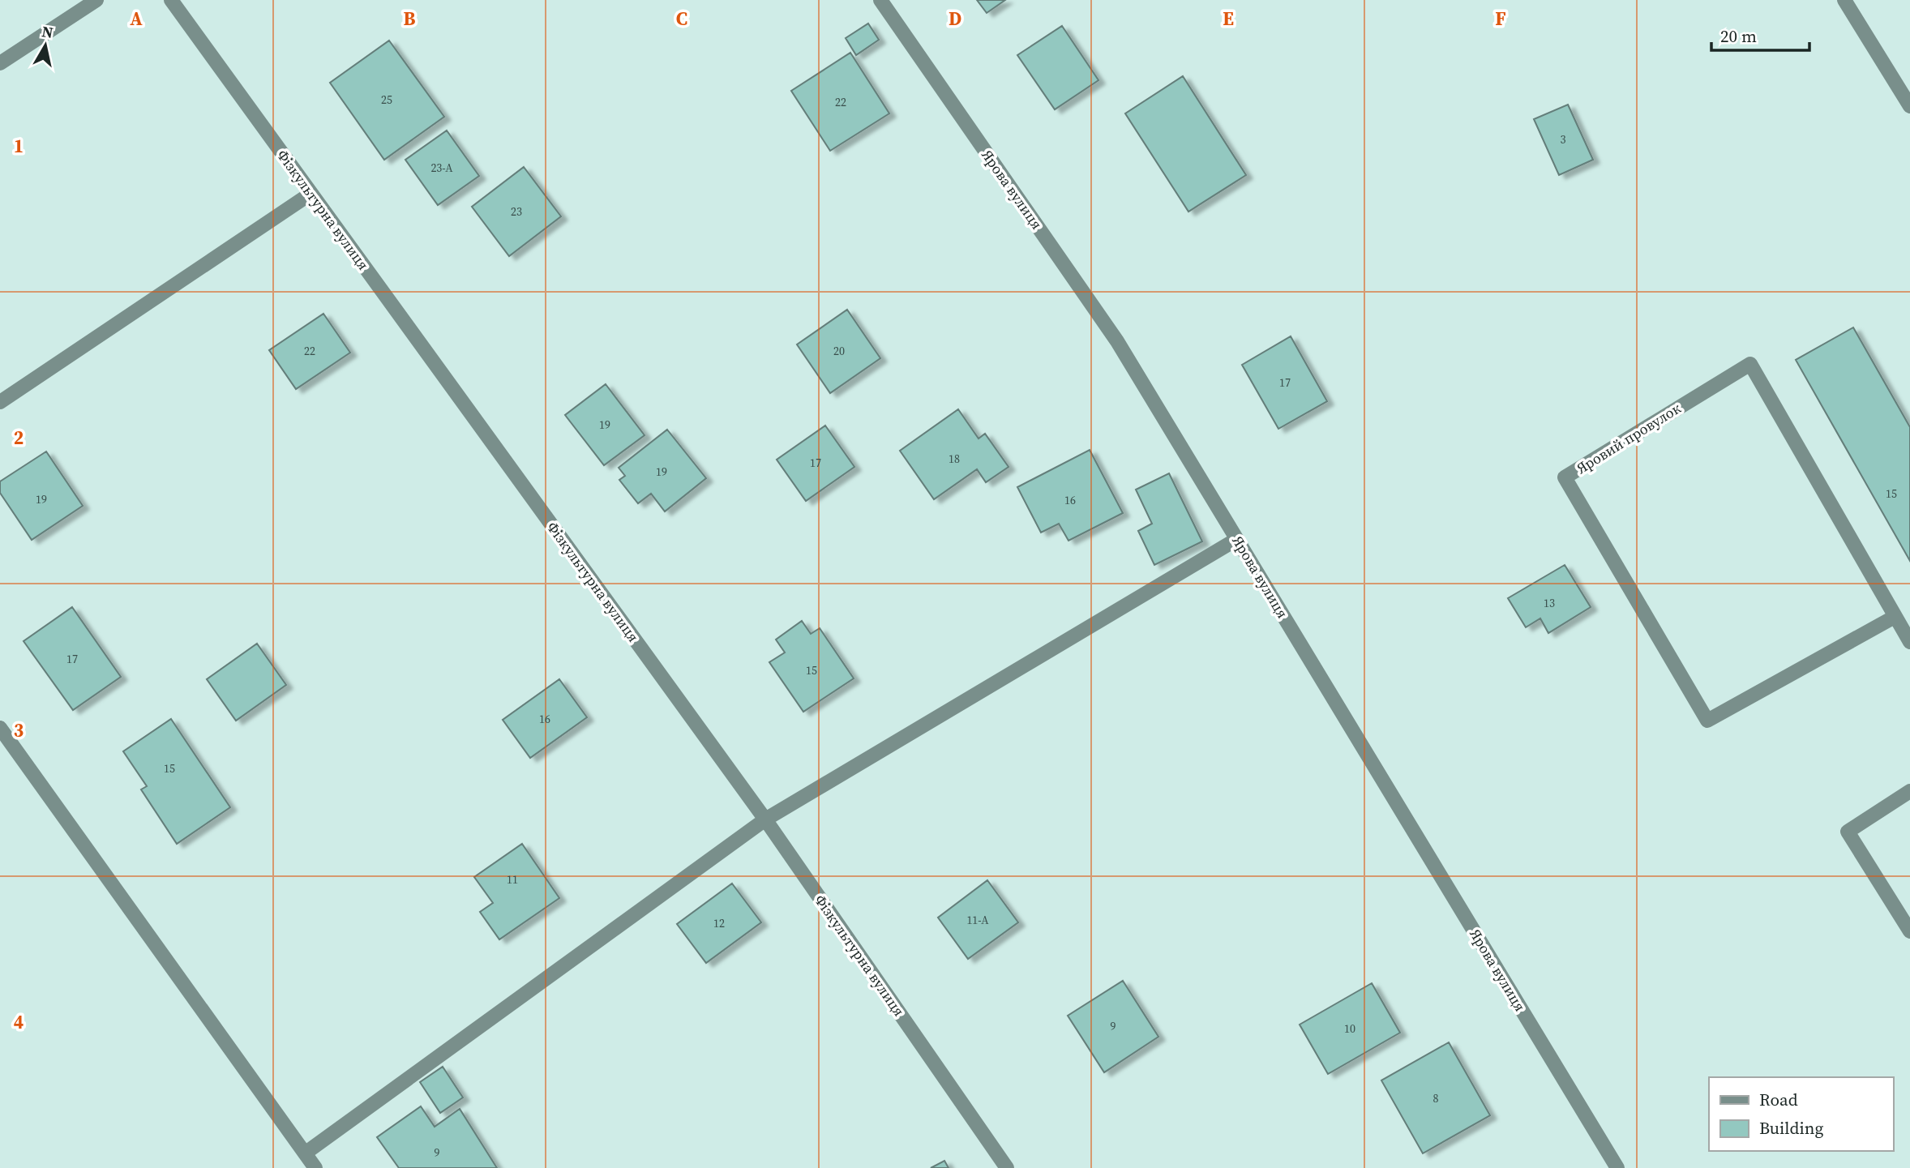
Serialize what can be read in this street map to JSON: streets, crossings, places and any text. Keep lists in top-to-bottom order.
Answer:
{
  "streets": {
    "street": ["Ярова вулиця", "Фізкультурна вулиця", "Яровий провулок"]
  },
  "house_numbers": [
    "25",
    "22",
    "3",
    "23-А",
    "23",
    "22",
    "20",
    "17",
    "19",
    "18",
    "17",
    "19",
    "15",
    "19",
    "16",
    "13",
    "17",
    "15",
    "16",
    "15",
    "11",
    "11-A",
    "12",
    "9",
    "10",
    "8",
    "9"
  ],
  "legend": ["Road", "Building"],
  "scale_bar": "20 m",
  "north": "top",
  "grid": {
    "columns": [
      "A",
      "B",
      "C",
      "D",
      "E",
      "F"
    ],
    "rows": [
      "1",
      "2",
      "3",
      "4"
    ]
  }
}
